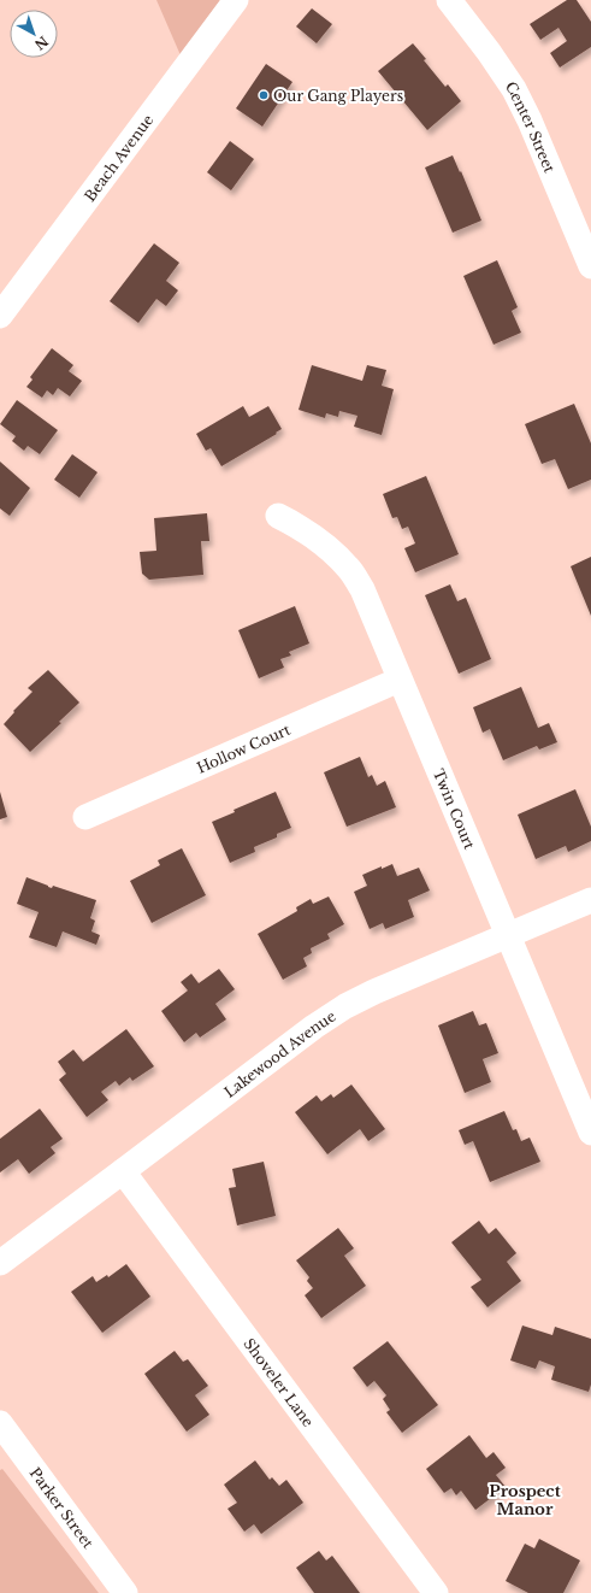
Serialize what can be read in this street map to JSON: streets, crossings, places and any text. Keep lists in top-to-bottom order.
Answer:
{
  "streets": {
    "street": [
      "Center Street",
      "Beach Avenue",
      "Hollow Court",
      "Twin Court",
      "Lakewood Avenue",
      "Shoveler Lane",
      "Parker Street"
    ]
  },
  "crossings": [
    ["Hollow Court", "Twin Court"],
    ["Twin Court", "Lakewood Avenue"],
    ["Lakewood Avenue", "Shoveler Lane"]
  ],
  "districts": ["Prospect Manor"],
  "places": ["Our Gang Players"],
  "north": "bottom right"
}
